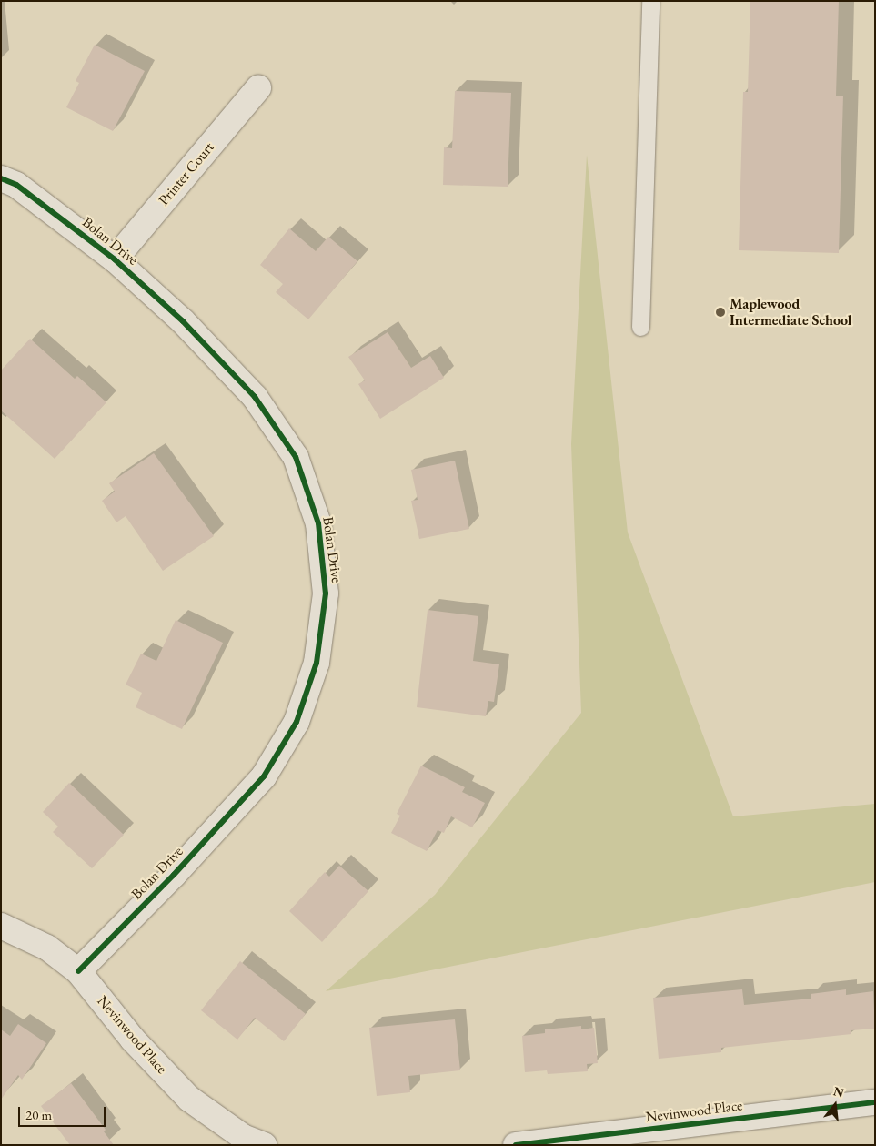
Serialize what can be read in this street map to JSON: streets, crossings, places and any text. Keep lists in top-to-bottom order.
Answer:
{
  "streets": {
    "street": ["Printer Court", "Bolan Drive", "Nevinwood Place"]
  },
  "crossings": [
    ["Printer Court", "Bolan Drive"],
    ["Bolan Drive", "Nevinwood Place"]
  ],
  "places": ["Maplewood Intermediate School"],
  "scale_bar": "20 m",
  "north": "top"
}
